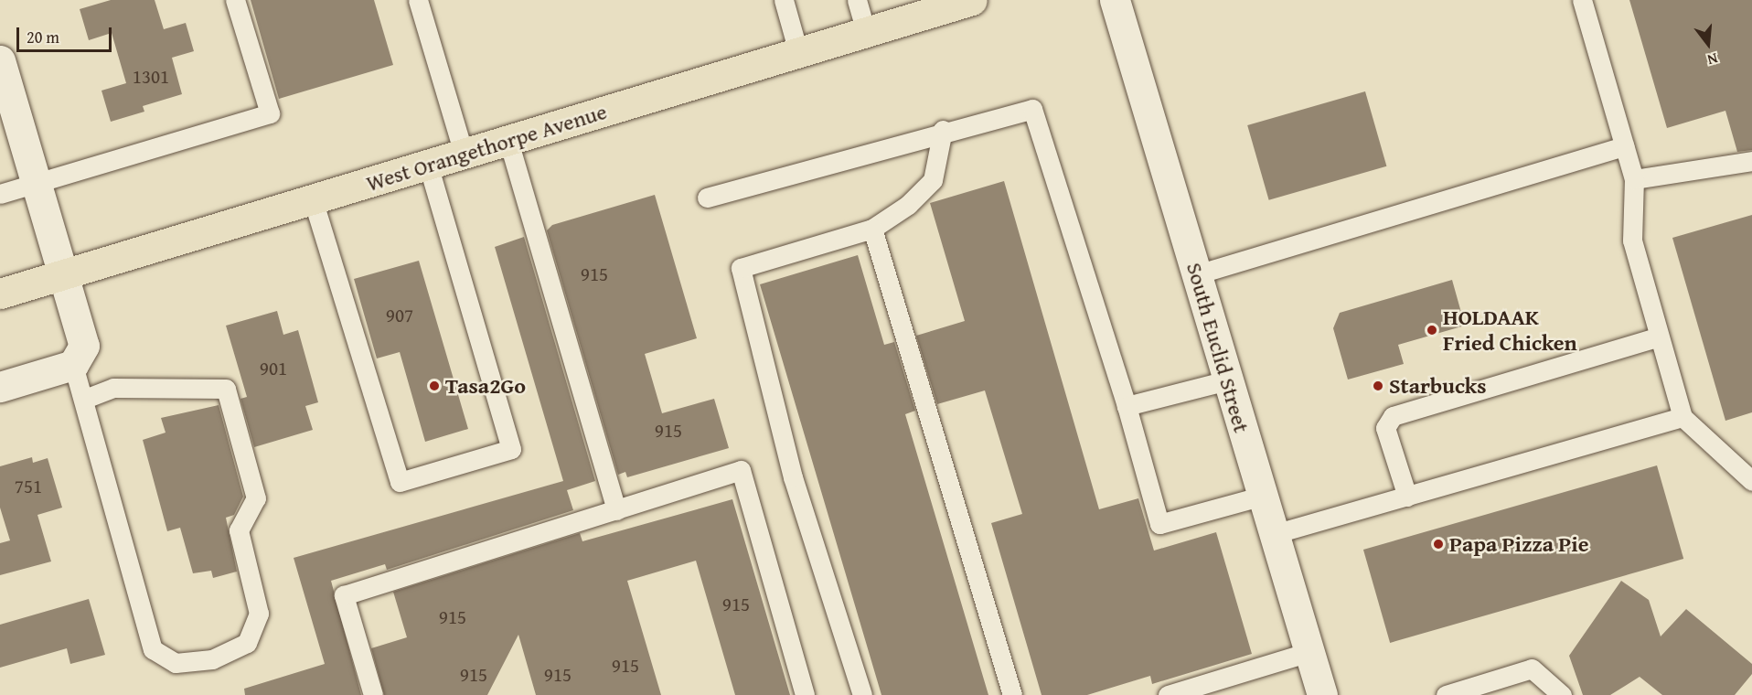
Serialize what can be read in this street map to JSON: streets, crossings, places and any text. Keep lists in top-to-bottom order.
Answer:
{
  "streets": {
    "main road": ["West Orangethorpe Avenue", "South Euclid Street"]
  },
  "places": [
    "HOLDAAK Fried Chicken",
    "Tasa2Go",
    "Starbucks",
    "Papa Pizza Pie"
  ],
  "house_numbers": [
    "1301",
    "915",
    "907",
    "901",
    "915",
    "751",
    "915",
    "915",
    "915",
    "915",
    "915"
  ],
  "scale_bar": "20 m",
  "north": "bottom"
}
